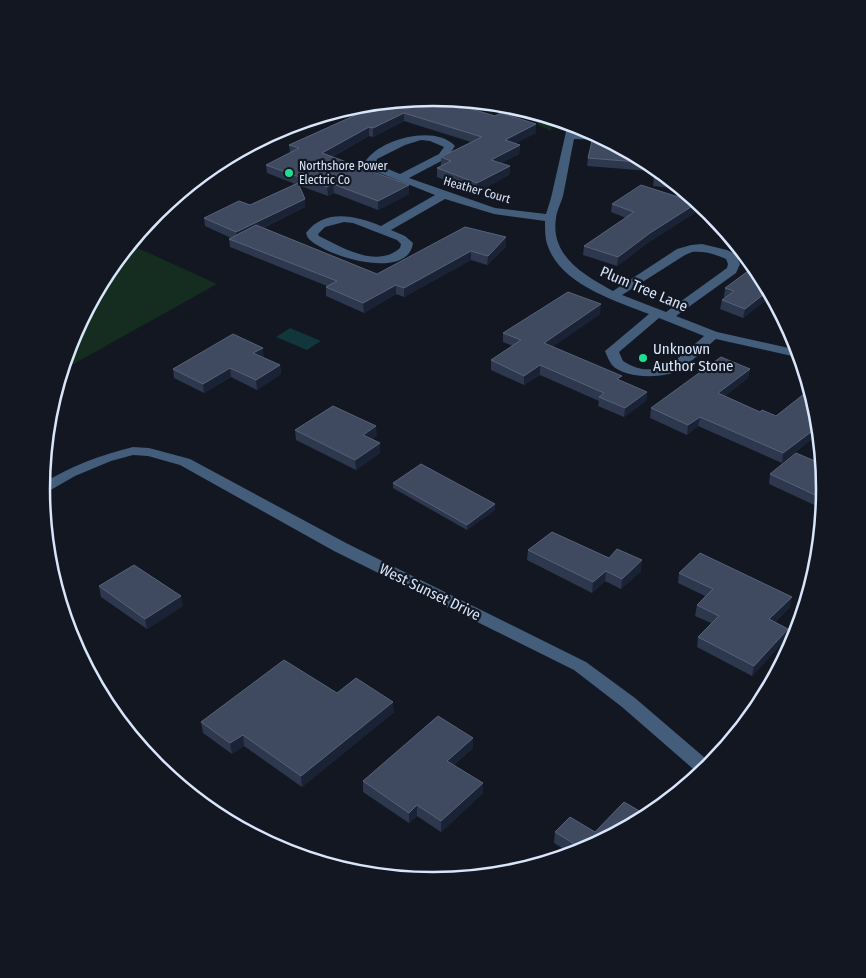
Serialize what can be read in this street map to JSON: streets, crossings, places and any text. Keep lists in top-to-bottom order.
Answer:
{
  "streets": {
    "street": ["Heather Court", "Plum Tree Lane", "West Sunset Drive"]
  },
  "crossings": [
    ["Heather Court", "Plum Tree Lane"]
  ],
  "places": ["Northshore Power Electric Co", "Unknown Author Stone"]
}
